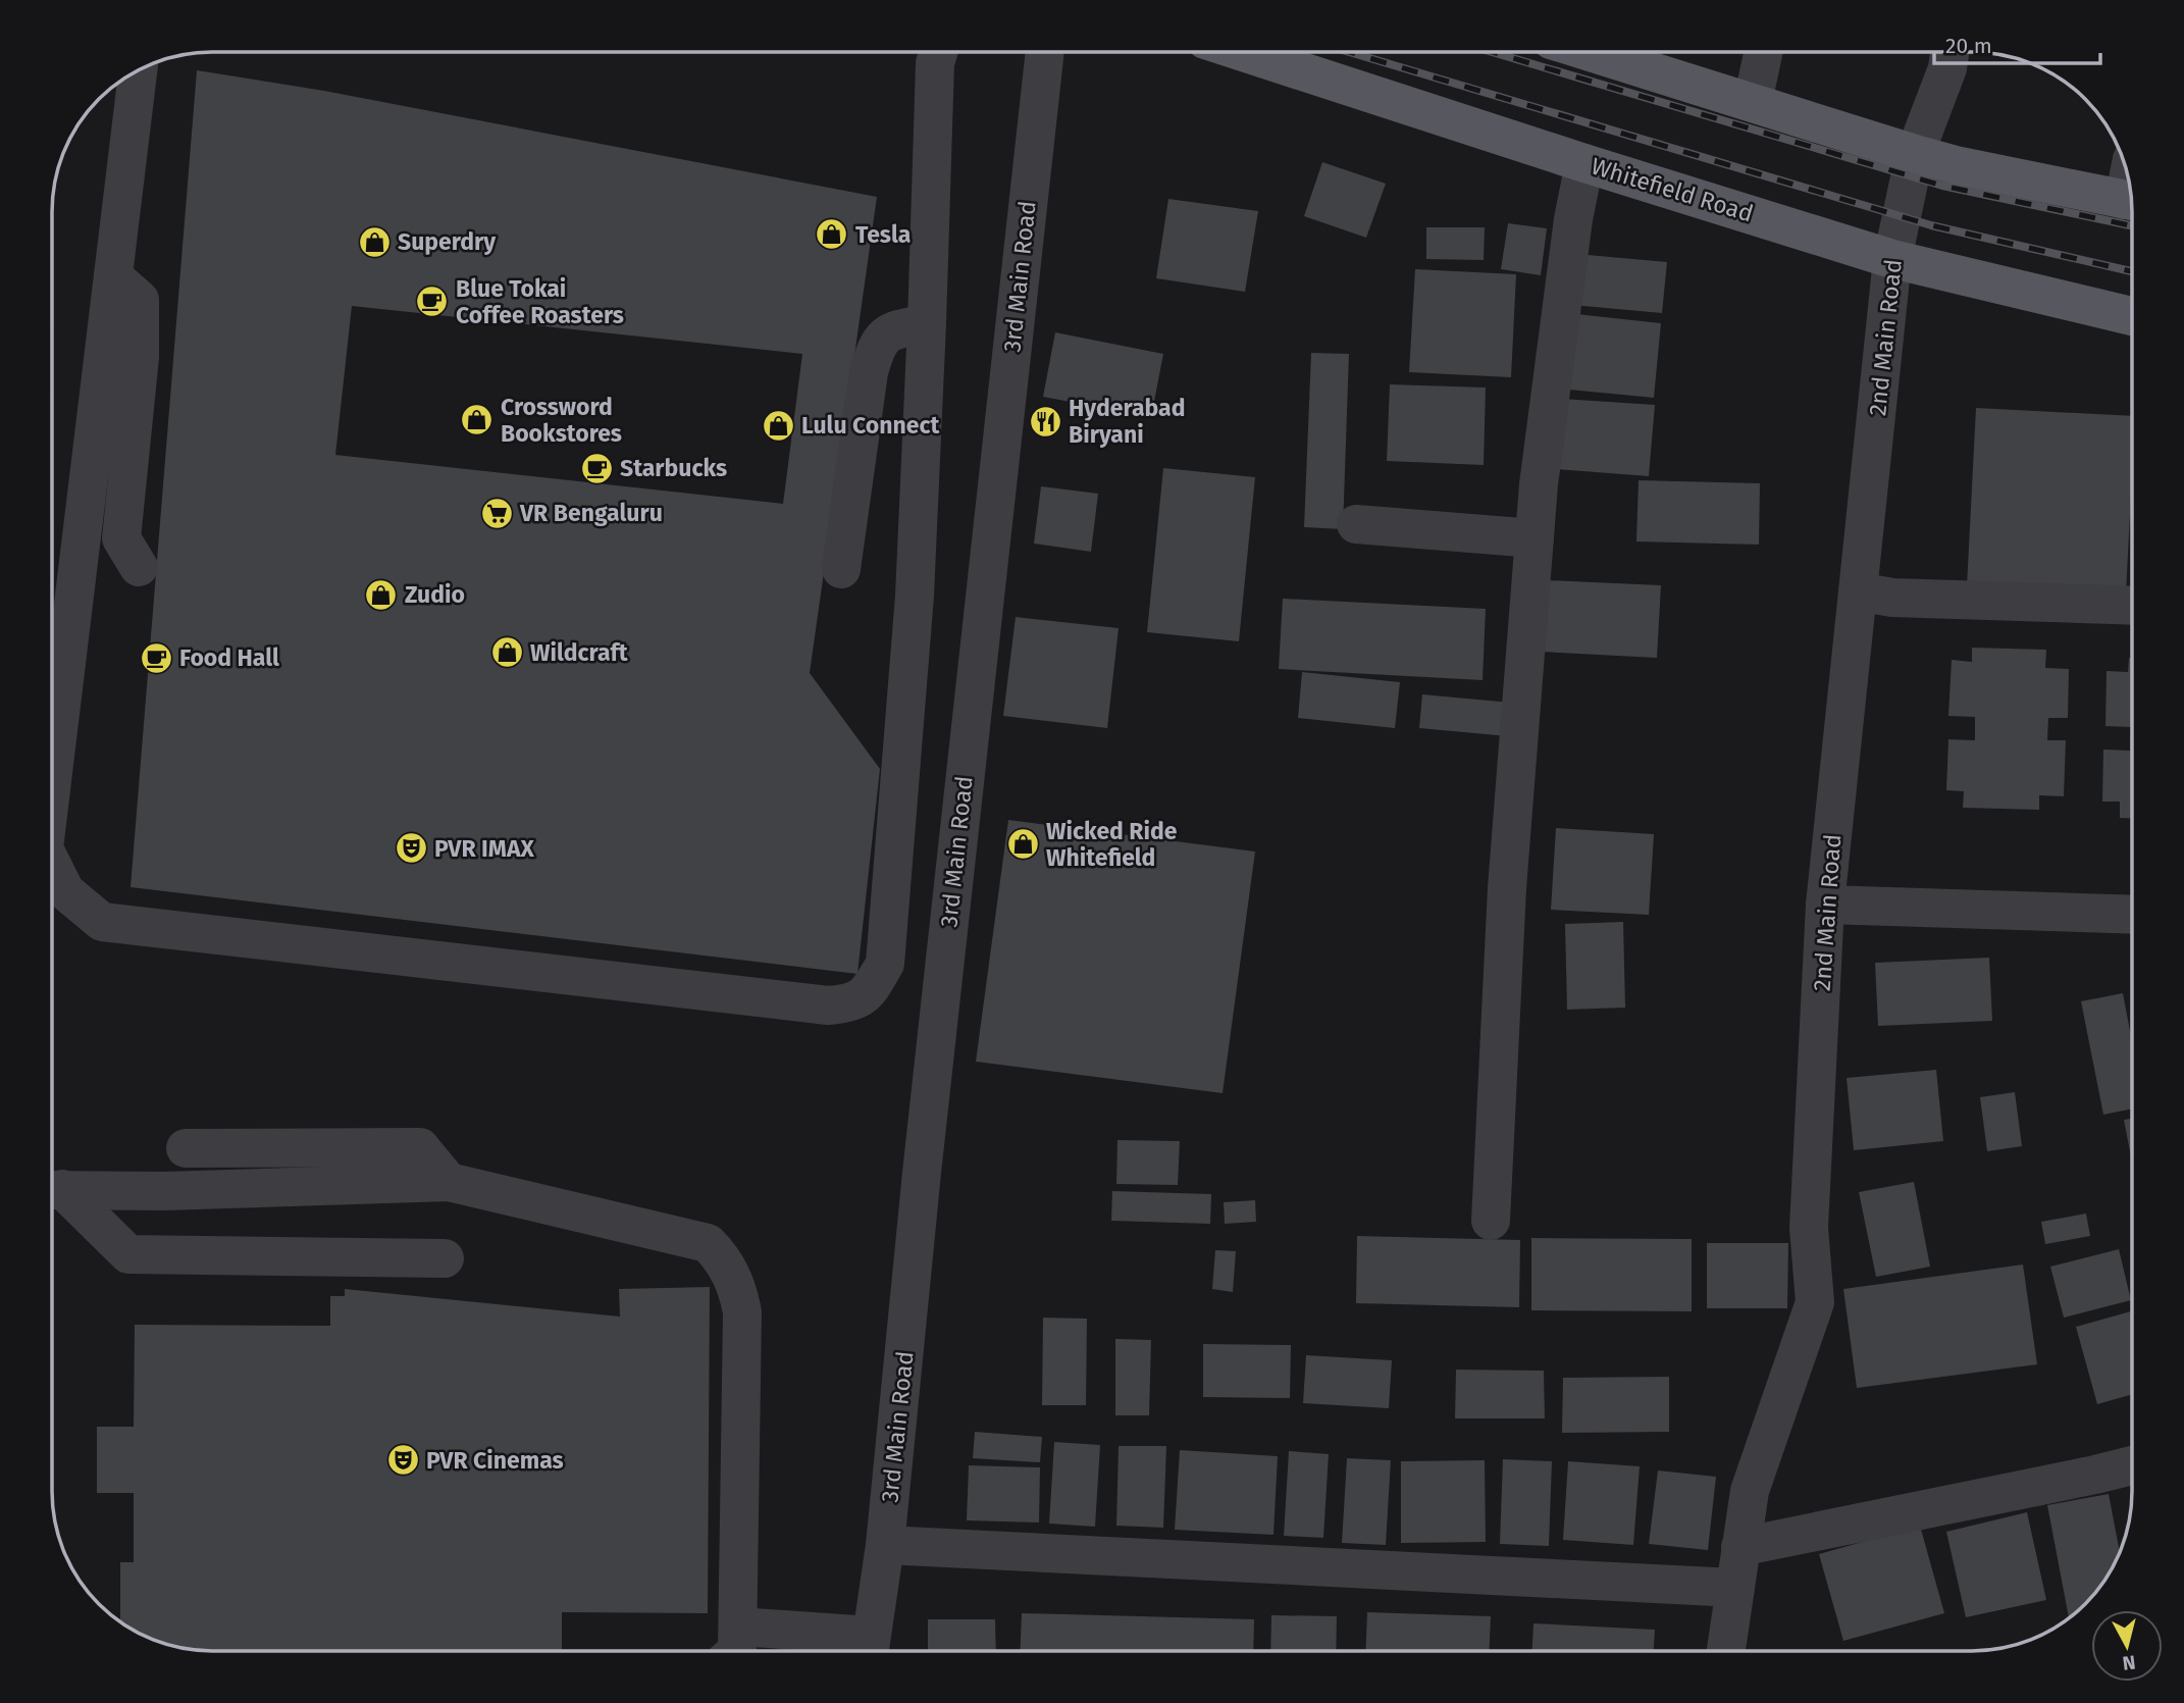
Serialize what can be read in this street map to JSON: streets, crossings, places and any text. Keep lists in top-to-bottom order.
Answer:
{
  "streets": {
    "main road": ["Whitefield Road"],
    "street": ["3rd Main Road", "2nd Main Road"]
  },
  "crossings": [
    ["Whitefield Road", "2nd Main Road"]
  ],
  "places": {
    "shop": [
      "Tesla",
      "Superdry",
      "Crossword Bookstores",
      "Lulu Connect",
      "Zudio",
      "Wildcraft",
      "Wicked Ride Whitefield"
    ],
    "cafe": ["Blue Tokai Coffee Roasters", "Starbucks", "Food Hall"],
    "restaurant": ["Hyderabad Biryani"],
    "supermarket": ["VR Bengaluru"],
    "theatre": ["PVR IMAX", "PVR Cinemas"]
  },
  "scale_bar": "20 m",
  "north": "bottom"
}
